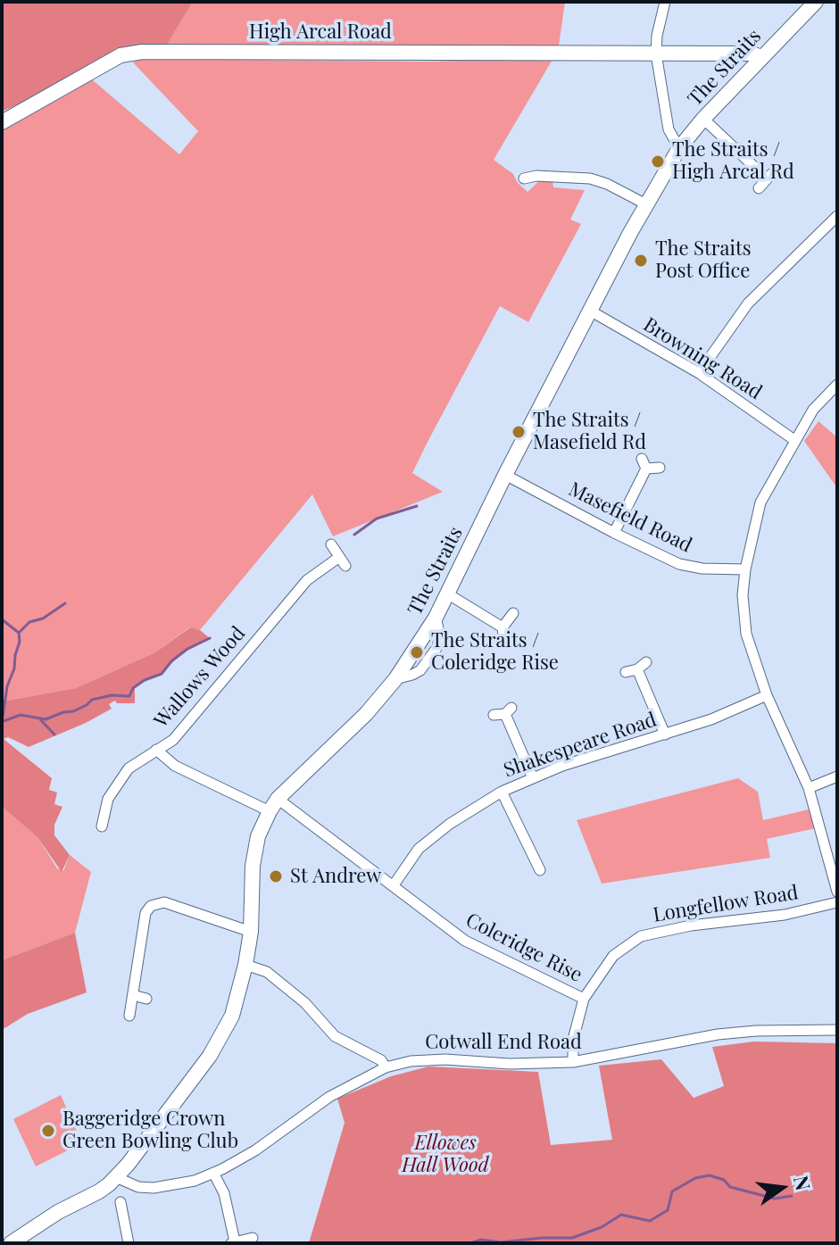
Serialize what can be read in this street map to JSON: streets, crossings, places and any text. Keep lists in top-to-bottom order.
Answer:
{
  "streets": {
    "street": [
      "High Arcal Road",
      "The Straits",
      "Browning Road",
      "Masefield Road",
      "Wallows Wood",
      "Shakespeare Road",
      "Longfellow Road",
      "Coleridge Rise",
      "Cotwall End Road"
    ]
  },
  "crossings": [
    ["High Arcal Road", "The Straits"],
    ["The Straits", "Browning Road"],
    ["The Straits", "Masefield Road"],
    ["The Straits", "Coleridge Rise"],
    ["The Straits", "Cotwall End Road"],
    ["Wallows Wood", "Coleridge Rise"],
    ["Shakespeare Road", "Coleridge Rise"],
    ["Longfellow Road", "Coleridge Rise"],
    ["Longfellow Road", "Cotwall End Road"]
  ],
  "parks": ["Ellowes Hall Wood"],
  "places": [
    "The Straits / High Arcal Rd",
    "The Straits Post Office",
    "The Straits / Masefield Rd",
    "The Straits / Coleridge Rise",
    "St Andrew",
    "Baggeridge Crown Green Bowling Club"
  ],
  "north": "right"
}
